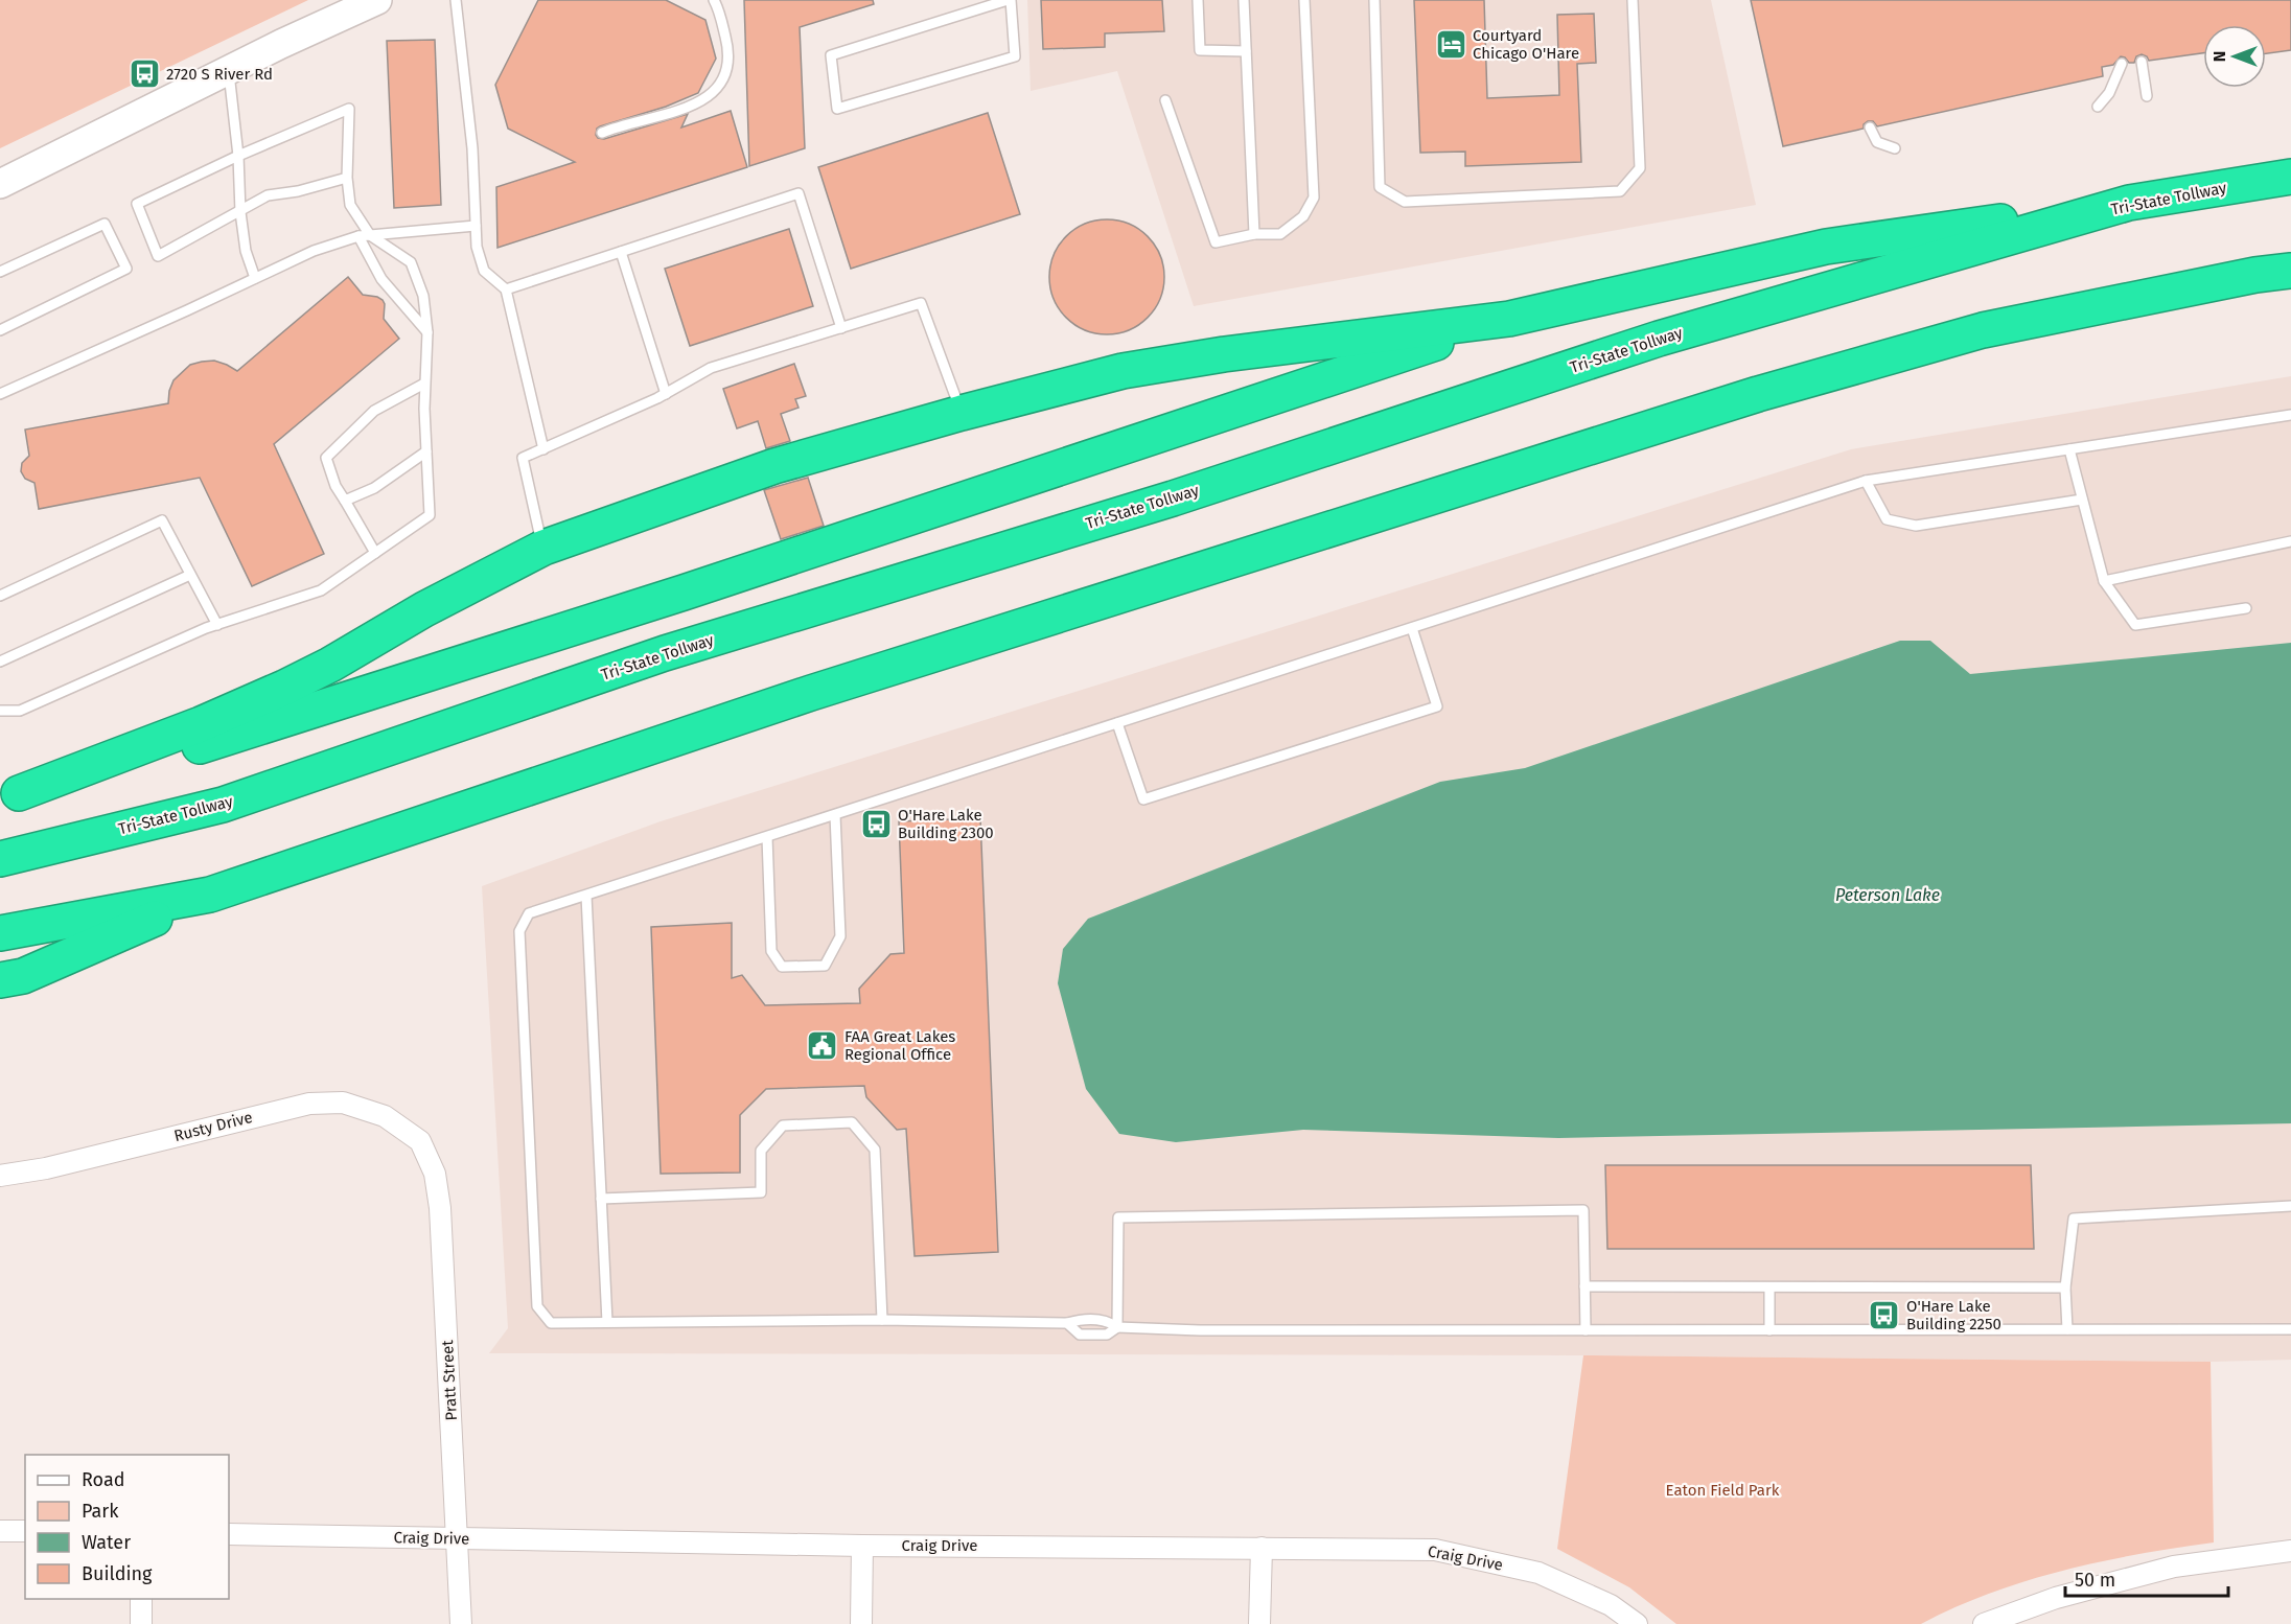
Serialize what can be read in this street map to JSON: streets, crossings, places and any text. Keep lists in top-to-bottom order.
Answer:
{
  "streets": {
    "highway": ["Tri-State Tollway"],
    "street": ["Rusty Drive", "Pratt Street", "Craig Drive"]
  },
  "crossings": [
    ["Rusty Drive", "Pratt Street"],
    ["Pratt Street", "Craig Drive"]
  ],
  "water": ["Peterson Lake"],
  "parks": ["Eaton Field Park"],
  "places": {
    "hotel": ["Courtyard Chicago O'Hare"],
    "bus stop": ["2720 S River Rd", "O'Hare Lake Building 2300", "O'Hare Lake Building 2250"],
    "public building": ["FAA Great Lakes Regional Office"]
  },
  "legend": [
    "Road",
    "Park",
    "Water",
    "Building"
  ],
  "scale_bar": "50 m",
  "north": "left"
}
